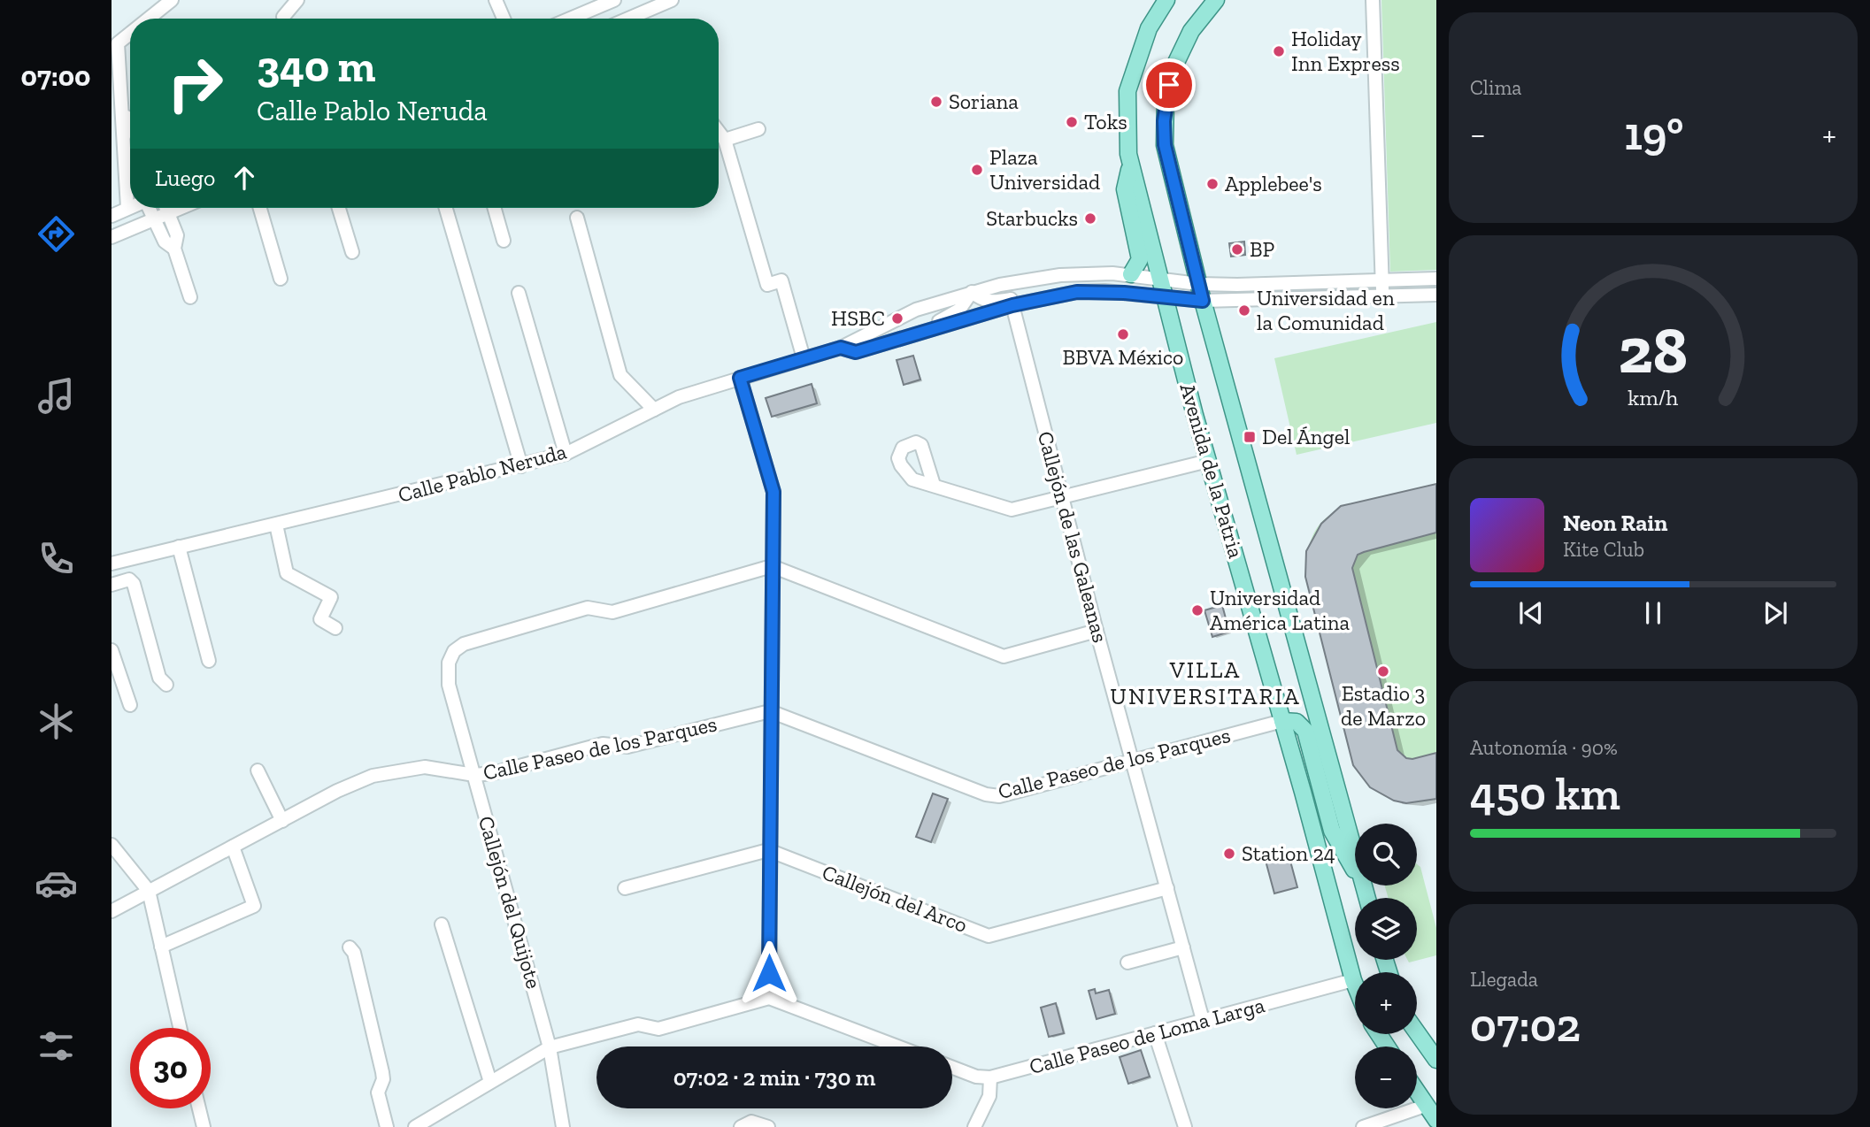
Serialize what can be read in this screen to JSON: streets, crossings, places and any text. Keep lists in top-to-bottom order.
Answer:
{
  "streets": {
    "main road": ["Avenida de la Patria"],
    "street": [
      "Calle Pablo Neruda",
      "Callejón de las Galeanas",
      "Calle Paseo de los Parques",
      "Callejón del Arco",
      "Callejón del Quijote",
      "Calle Paseo de Loma Larga"
    ]
  },
  "crossings": [
    ["Avenida de la Patria", "Calle Pablo Neruda"],
    ["Avenida de la Patria", "Calle Paseo de los Parques"],
    ["Avenida de la Patria", "Calle Paseo de Loma Larga"],
    ["Calle Pablo Neruda", "Callejón de las Galeanas"],
    ["Callejón de las Galeanas", "Calle Paseo de los Parques"],
    ["Callejón de las Galeanas", "Callejón del Arco"],
    ["Callejón de las Galeanas", "Calle Paseo de Loma Larga"],
    ["Calle Paseo de los Parques", "Callejón del Quijote"]
  ],
  "districts": ["VILLA UNIVERSITARIA"],
  "places": {
    "other": [
      "Holiday Inn Express",
      "Soriana",
      "Toks",
      "Plaza Universidad",
      "Applebee's",
      "Starbucks",
      "BP",
      "Universidad en la Comunidad",
      "HSBC",
      "BBVA México",
      "Universidad América Latina",
      "Estadio 3 de Marzo",
      "Station 24"
    ],
    "transit": ["Del Ángel"]
  },
  "page": {
    "tabs": "07:00",
    "tile": [
      "Clima",
      ["Autonomía · 90%", "450 km"],
      ["Llegada", "07:02"]
    ],
    "turn": ["340 m", "Calle Pablo Neruda"],
    "heat": ["−", "19°", "+"],
    "then": "Luego",
    "song": ["Neon Rain", "Kite Club"],
    "map_buttons": ["+", "−"],
    "limit": "30",
    "trip": "07:02 · 2 min · 730 m",
    "gauge": ["28", "km/h"]
  }
}
